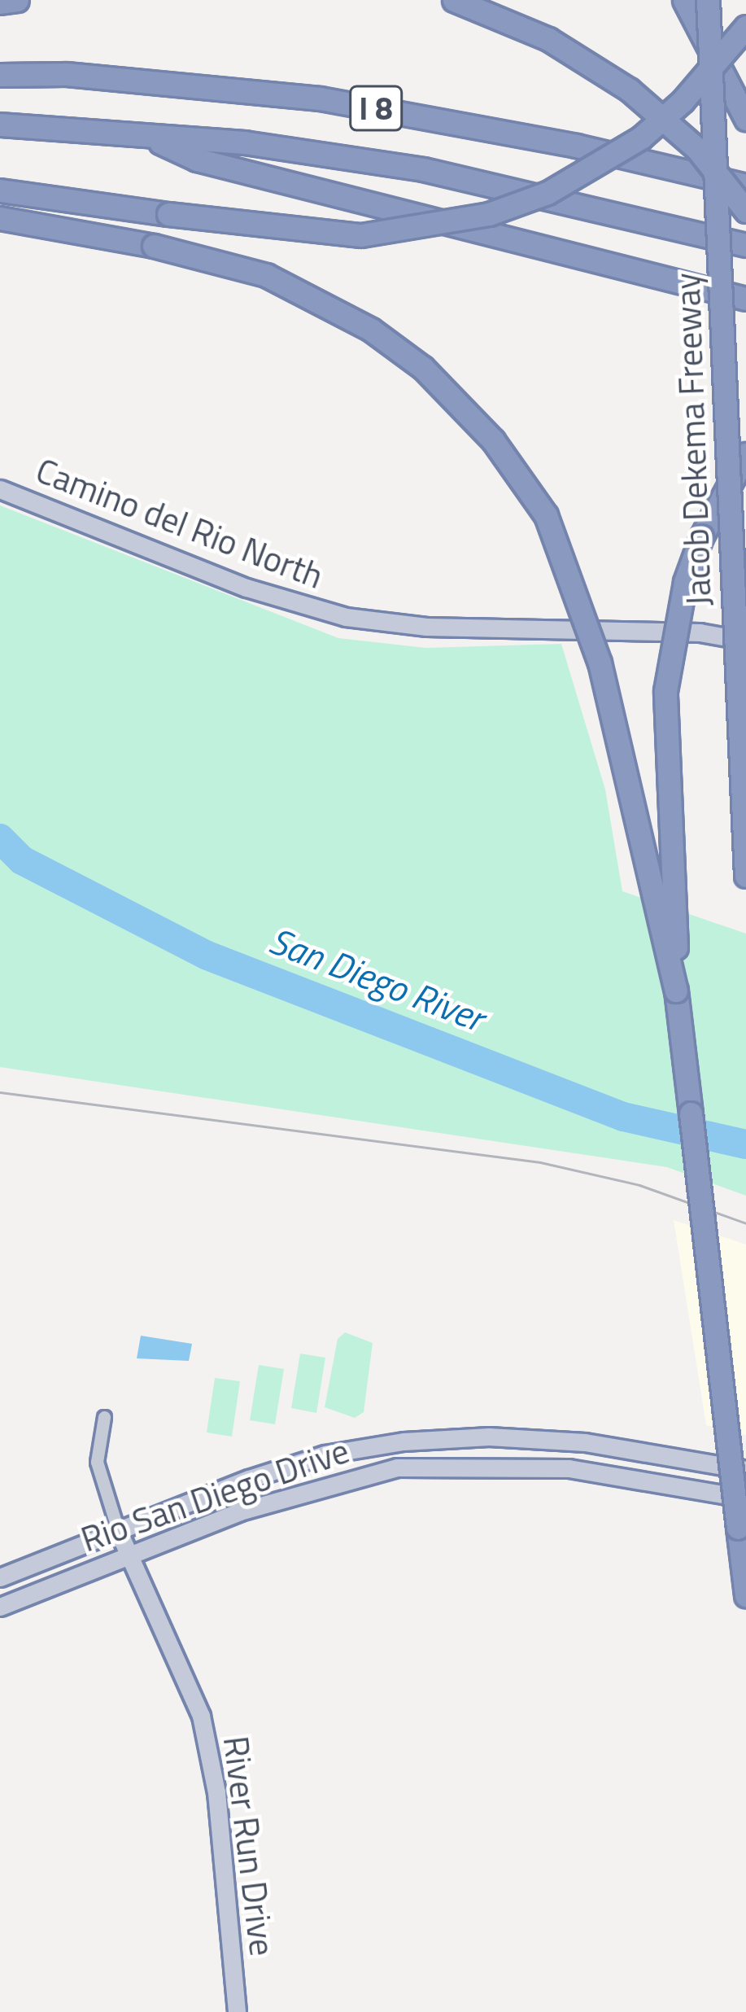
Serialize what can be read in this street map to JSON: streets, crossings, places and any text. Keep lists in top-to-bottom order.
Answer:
{
  "streets": {
    "highway": ["I 8", "Jacob Dekema Freeway"],
    "main road": ["Camino del Rio North", "Rio San Diego Drive", "River Run Drive"]
  },
  "crossings": [
    ["Rio San Diego Drive", "River Run Drive"]
  ],
  "water": ["San Diego River"]
}
